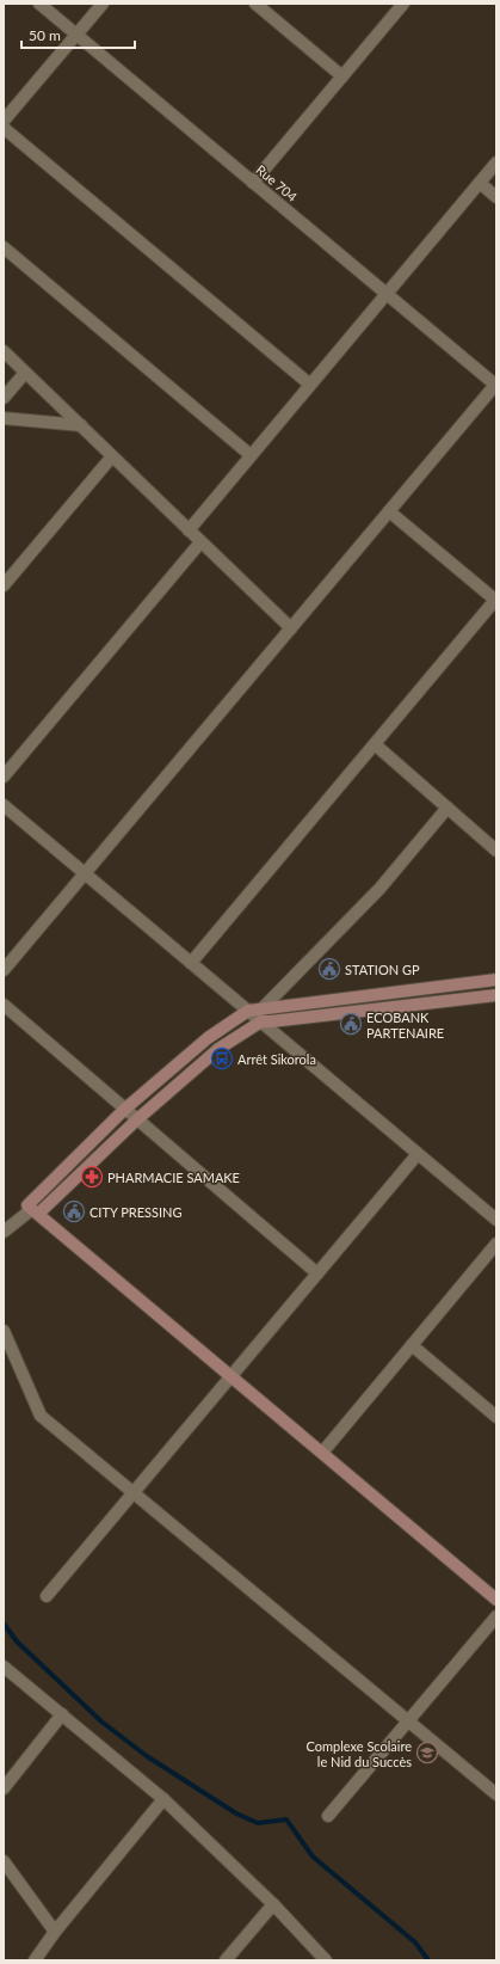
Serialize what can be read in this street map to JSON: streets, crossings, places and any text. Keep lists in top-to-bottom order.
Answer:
{
  "streets": {
    "street": ["Rue 704"]
  },
  "places": {
    "public building": ["STATION GP", "ECOBANK PARTENAIRE", "CITY PRESSING"],
    "bus stop": ["Arrêt Sikorola"],
    "pharmacy": ["PHARMACIE SAMAKE"],
    "school or university": ["Complexe Scolaire le Nid du Succès"]
  },
  "scale_bar": "50 m"
}
